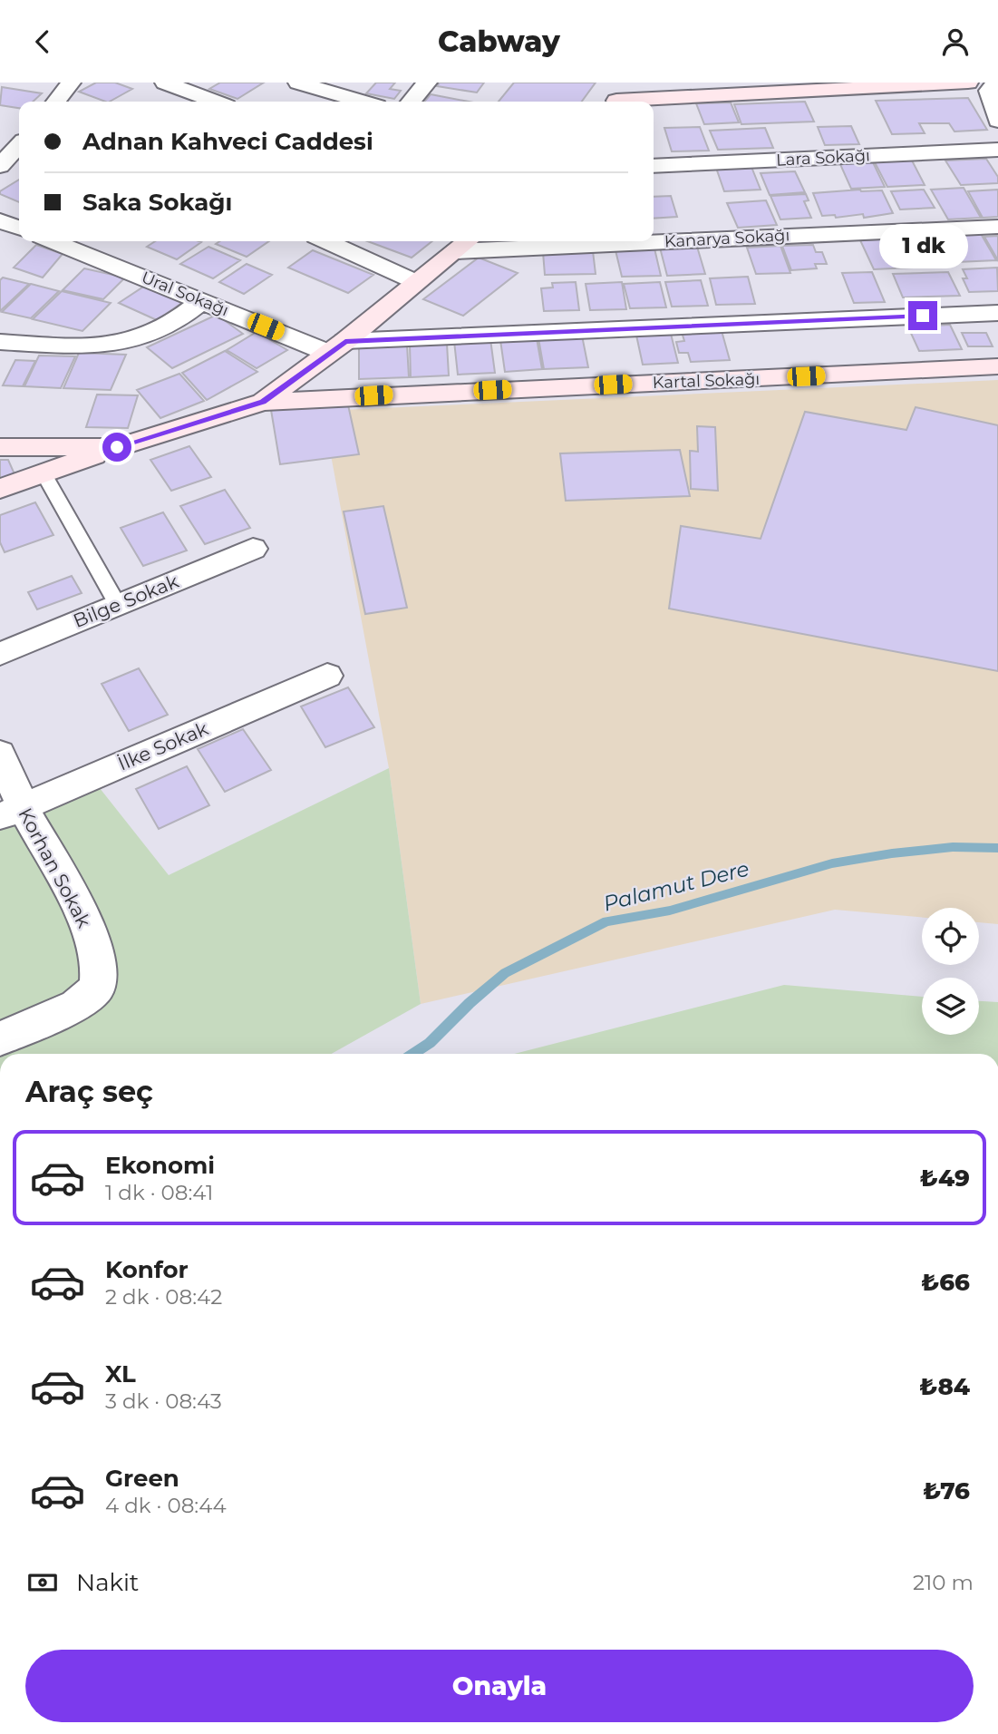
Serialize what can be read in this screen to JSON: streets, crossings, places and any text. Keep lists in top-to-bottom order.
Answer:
{
  "streets": {
    "main road": ["Kartal Sokağı"],
    "street": [
      "Lara Sokağı",
      "Kanarya Sokağı",
      "Ural Sokağı",
      "Bilge Sokak",
      "İlke Sokak",
      "Korhan Sokak"
    ]
  },
  "crossings": [
    ["İlke Sokak", "Korhan Sokak"]
  ],
  "water": ["Palamut Dere"],
  "page": {
    "header": "Cabway",
    "banner": ["Adnan Kahveci Caddesi", "Saka Sokağı"],
    "bubble": "1 dk",
    "heading": "Araç seç",
    "list": [
      {
        "name": "Ekonomi",
        "note": "1 dk · 08:41",
        "value": "₺49"
      },
      {
        "name": "Konfor",
        "note": "2 dk · 08:42",
        "value": "₺66"
      },
      {
        "name": "XL",
        "note": "3 dk · 08:43",
        "value": "₺84"
      },
      {
        "name": "Green",
        "note": "4 dk · 08:44",
        "value": "₺76"
      }
    ],
    "pay": ["Nakit", "210 m"],
    "buttons": "Onayla"
  }
}
